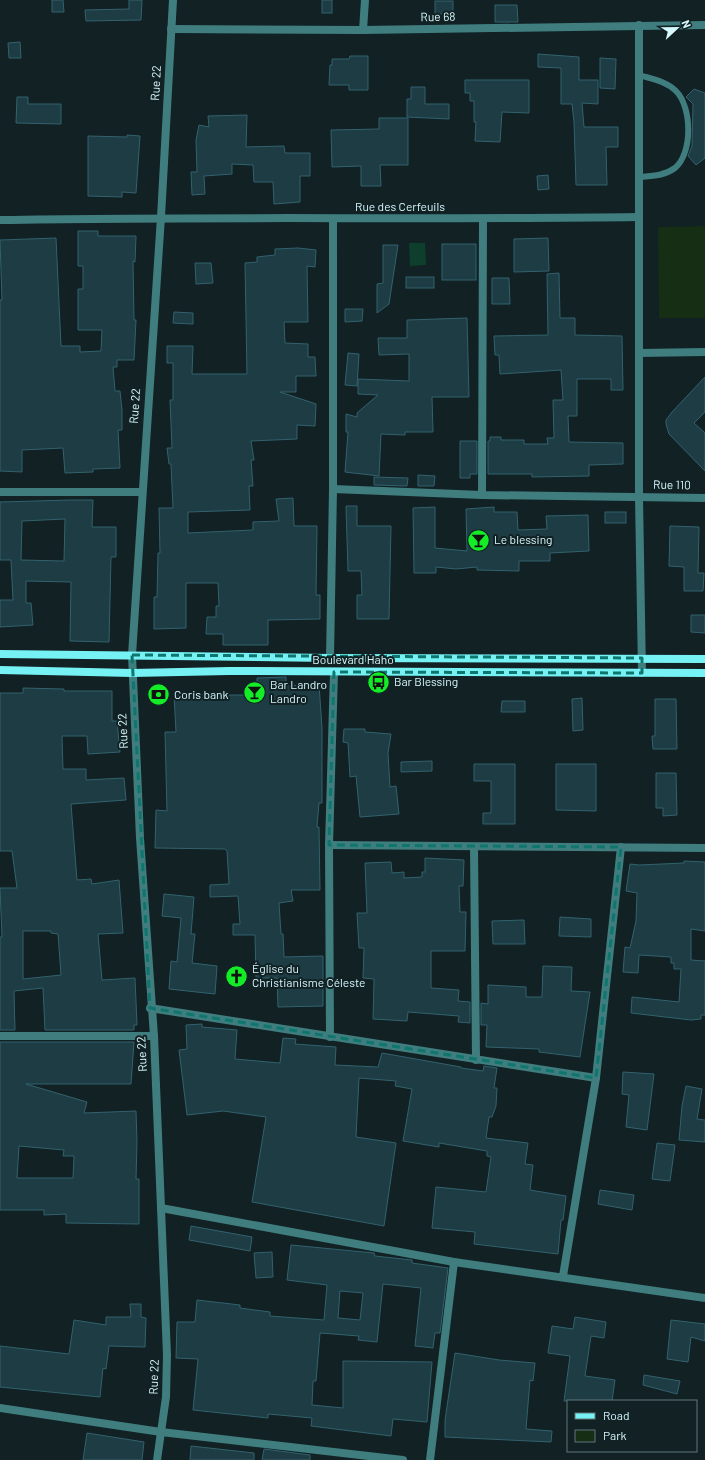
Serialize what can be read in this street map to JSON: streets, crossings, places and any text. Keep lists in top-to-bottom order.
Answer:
{
  "streets": {
    "main road": ["Boulevard Haho"],
    "street": [
      "Rue 68",
      "Rue 22",
      "Rue des Cerfeuils",
      "Rue 110"
    ]
  },
  "crossings": [
    ["Rue 68", "Rue 22"],
    ["Rue 22", "Rue des Cerfeuils"],
    ["Rue 22", "Boulevard Haho"]
  ],
  "places": {
    "bar": ["Le blessing", "Bar Landro Landro"],
    "bus stop": ["Bar Blessing"],
    "bank": ["Coris bank"],
    "church": ["Église du Christianisme Céleste"]
  },
  "legend": ["Road", "Park"],
  "north": "right"
}
